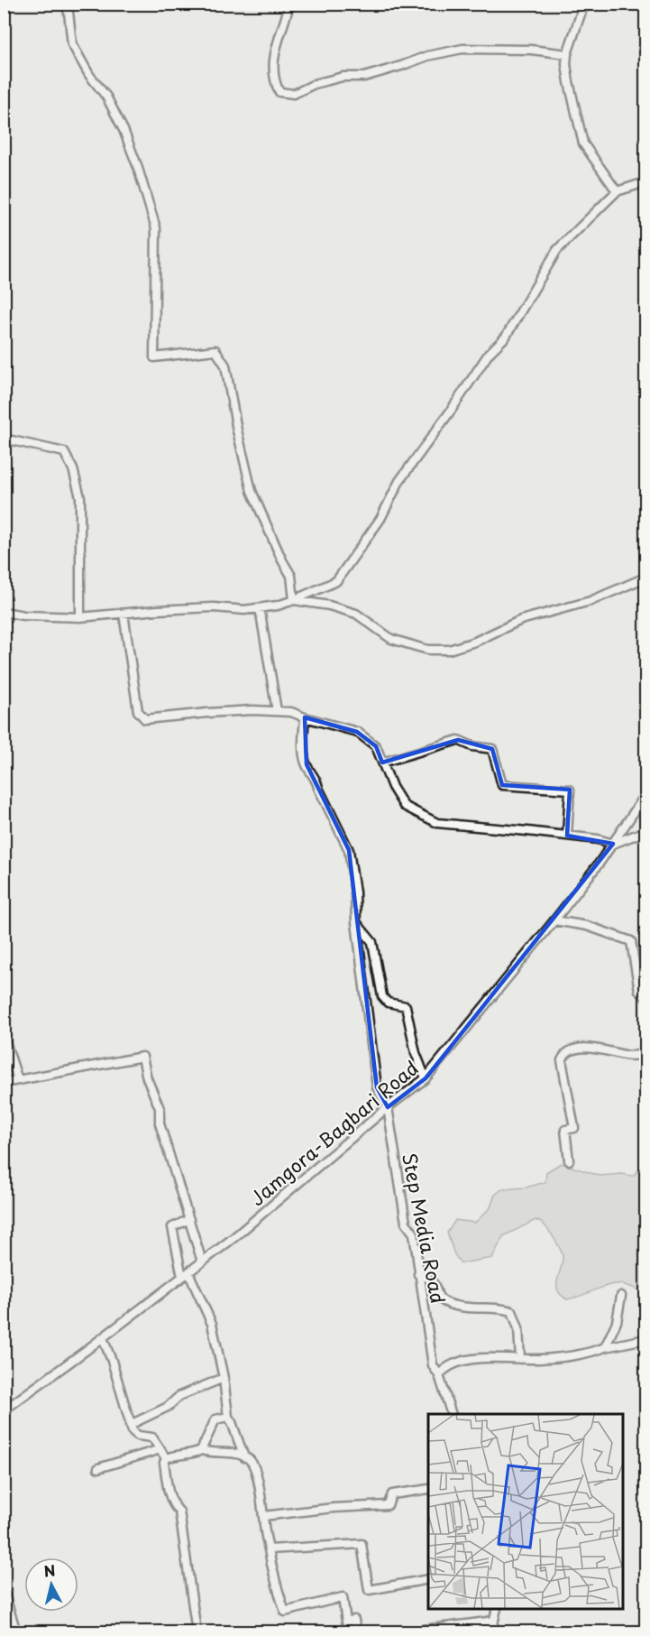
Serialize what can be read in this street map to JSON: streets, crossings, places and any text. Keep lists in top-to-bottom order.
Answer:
{
  "streets": {
    "street": ["Jamgora-Bagbari Road", "Step Media Road"]
  },
  "crossings": [
    ["Jamgora-Bagbari Road", "Step Media Road"]
  ],
  "north": "top"
}
